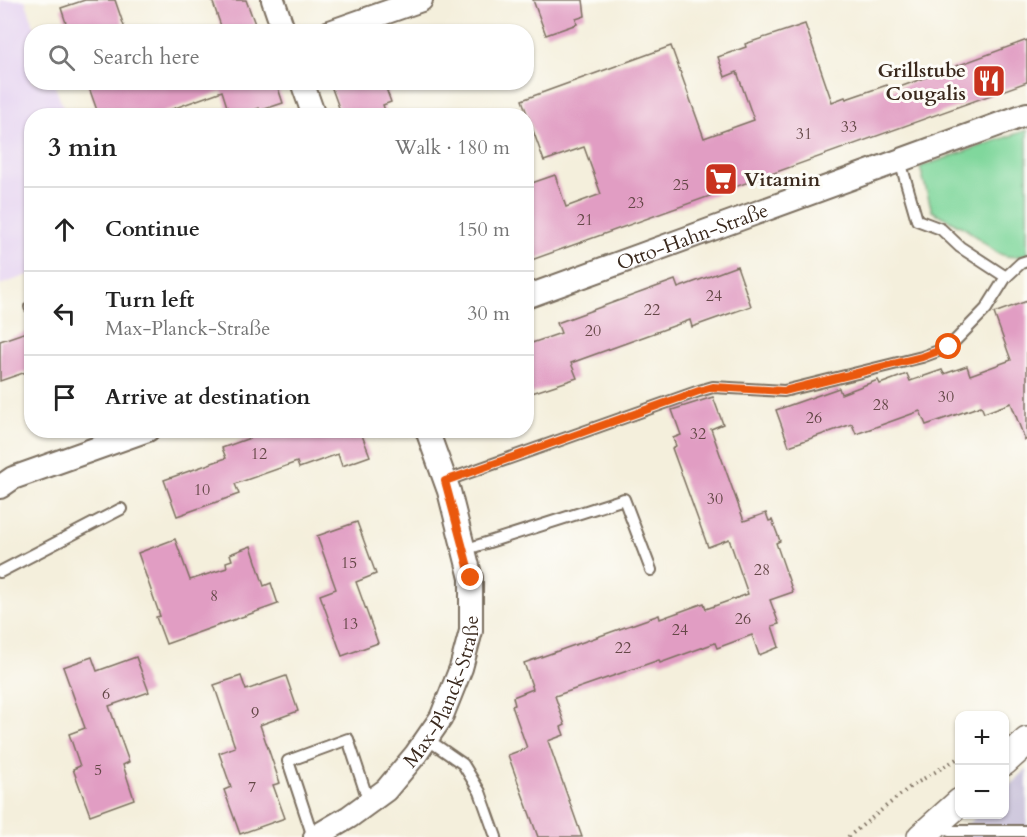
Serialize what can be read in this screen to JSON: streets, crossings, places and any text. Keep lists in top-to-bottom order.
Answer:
{
  "streets": {
    "street": ["Otto-Hahn-Straße", "Max-Planck-Straße"]
  },
  "places": {
    "restaurant": ["Grillstube Cougalis"],
    "supermarket": ["Vitamin"]
  },
  "house_numbers": [
    "33",
    "31",
    "25",
    "23",
    "21",
    "24",
    "22",
    "20",
    "30",
    "28",
    "26",
    "32",
    "12",
    "10",
    "30",
    "15",
    "28",
    "8",
    "26",
    "13",
    "24",
    "22",
    "6",
    "9",
    "5",
    "7"
  ],
  "page": {
    "search": "Search here",
    "heading": ["3 min", "Walk · 180 m"],
    "list": [
      ["Continue", "150 m"],
      ["Turn left", "Max-Planck-Straße", "30 m"],
      "Arrive at destination"
    ],
    "map_buttons": ["+", "−"]
  }
}
